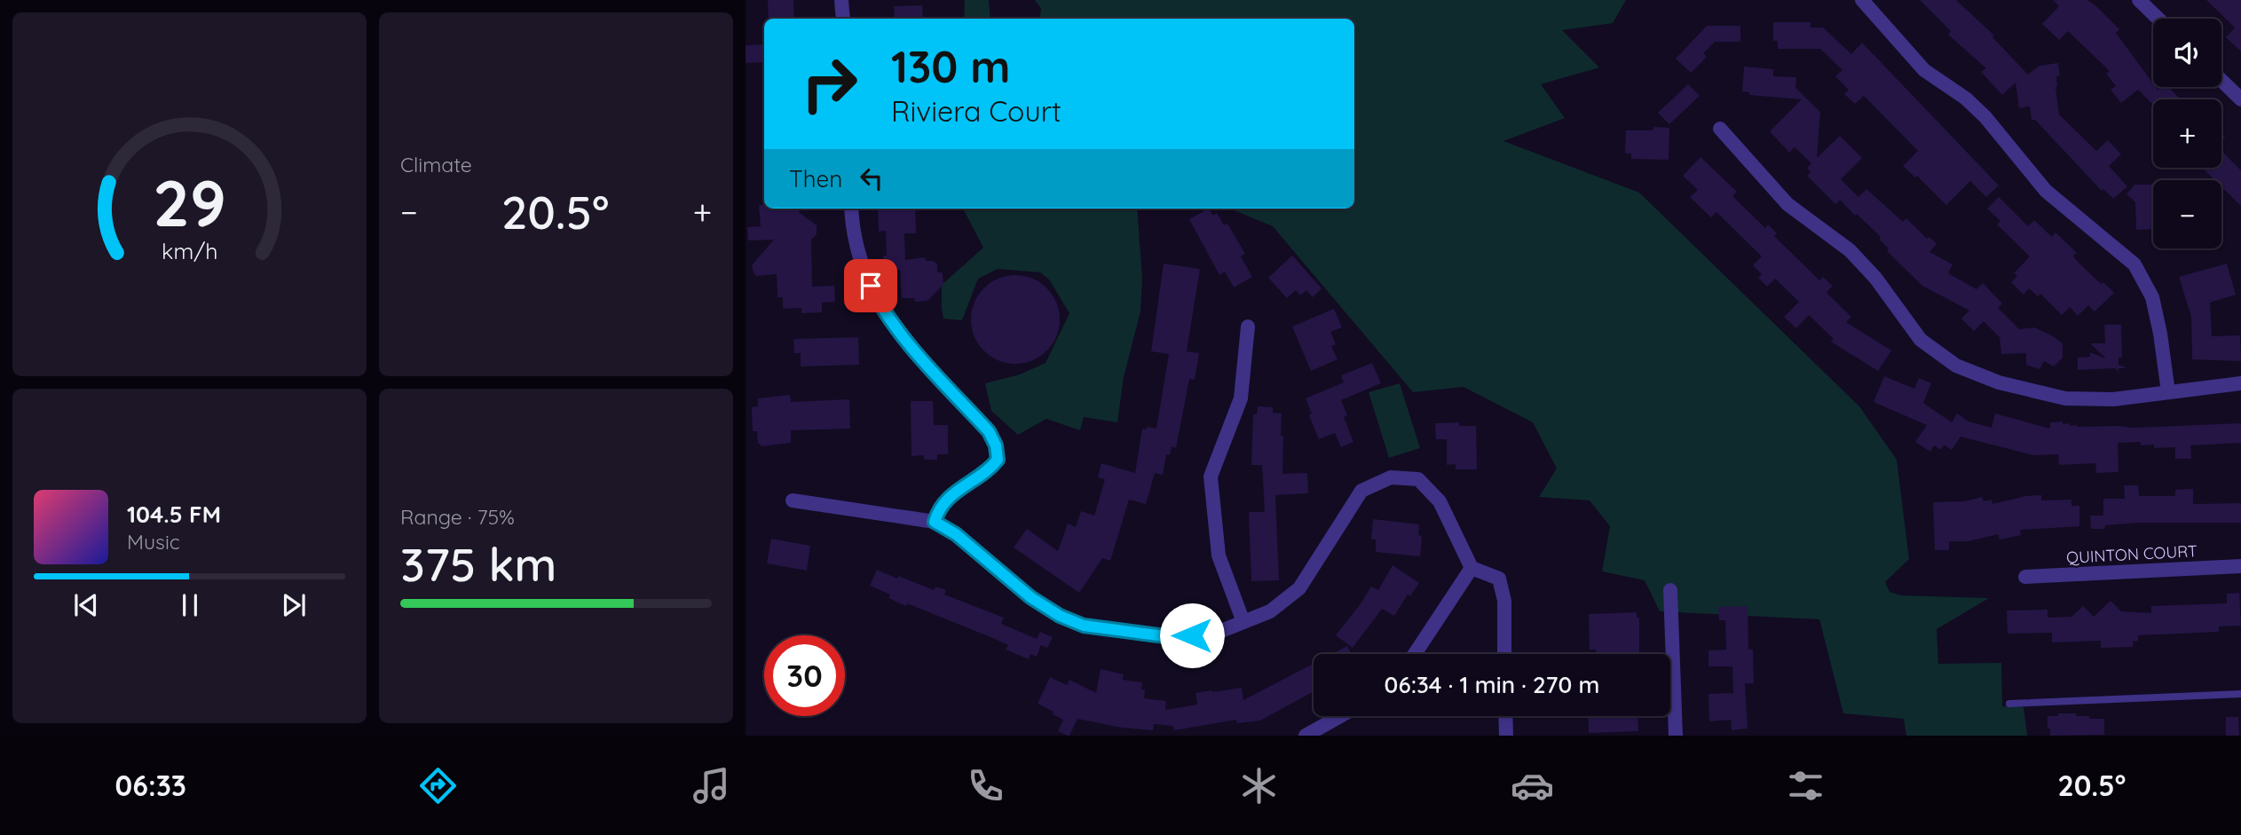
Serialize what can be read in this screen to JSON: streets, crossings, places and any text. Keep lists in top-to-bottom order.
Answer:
{
  "streets": {
    "street": ["QUINTON COURT"]
  },
  "page": {
    "tile": [
      "Climate",
      ["Range · 75%", "375 km"]
    ],
    "map_buttons": ["+", "−"],
    "turn": ["130 m", "Riviera Court"],
    "then": "Then",
    "heat": ["−", "20.5°", "+"],
    "song": ["104.5 FM", "Music"],
    "limit": "30",
    "trip": "06:34 · 1 min · 270 m",
    "tabs": ["06:33", "20.5°"],
    "gauge": ["29", "km/h"]
  }
}
